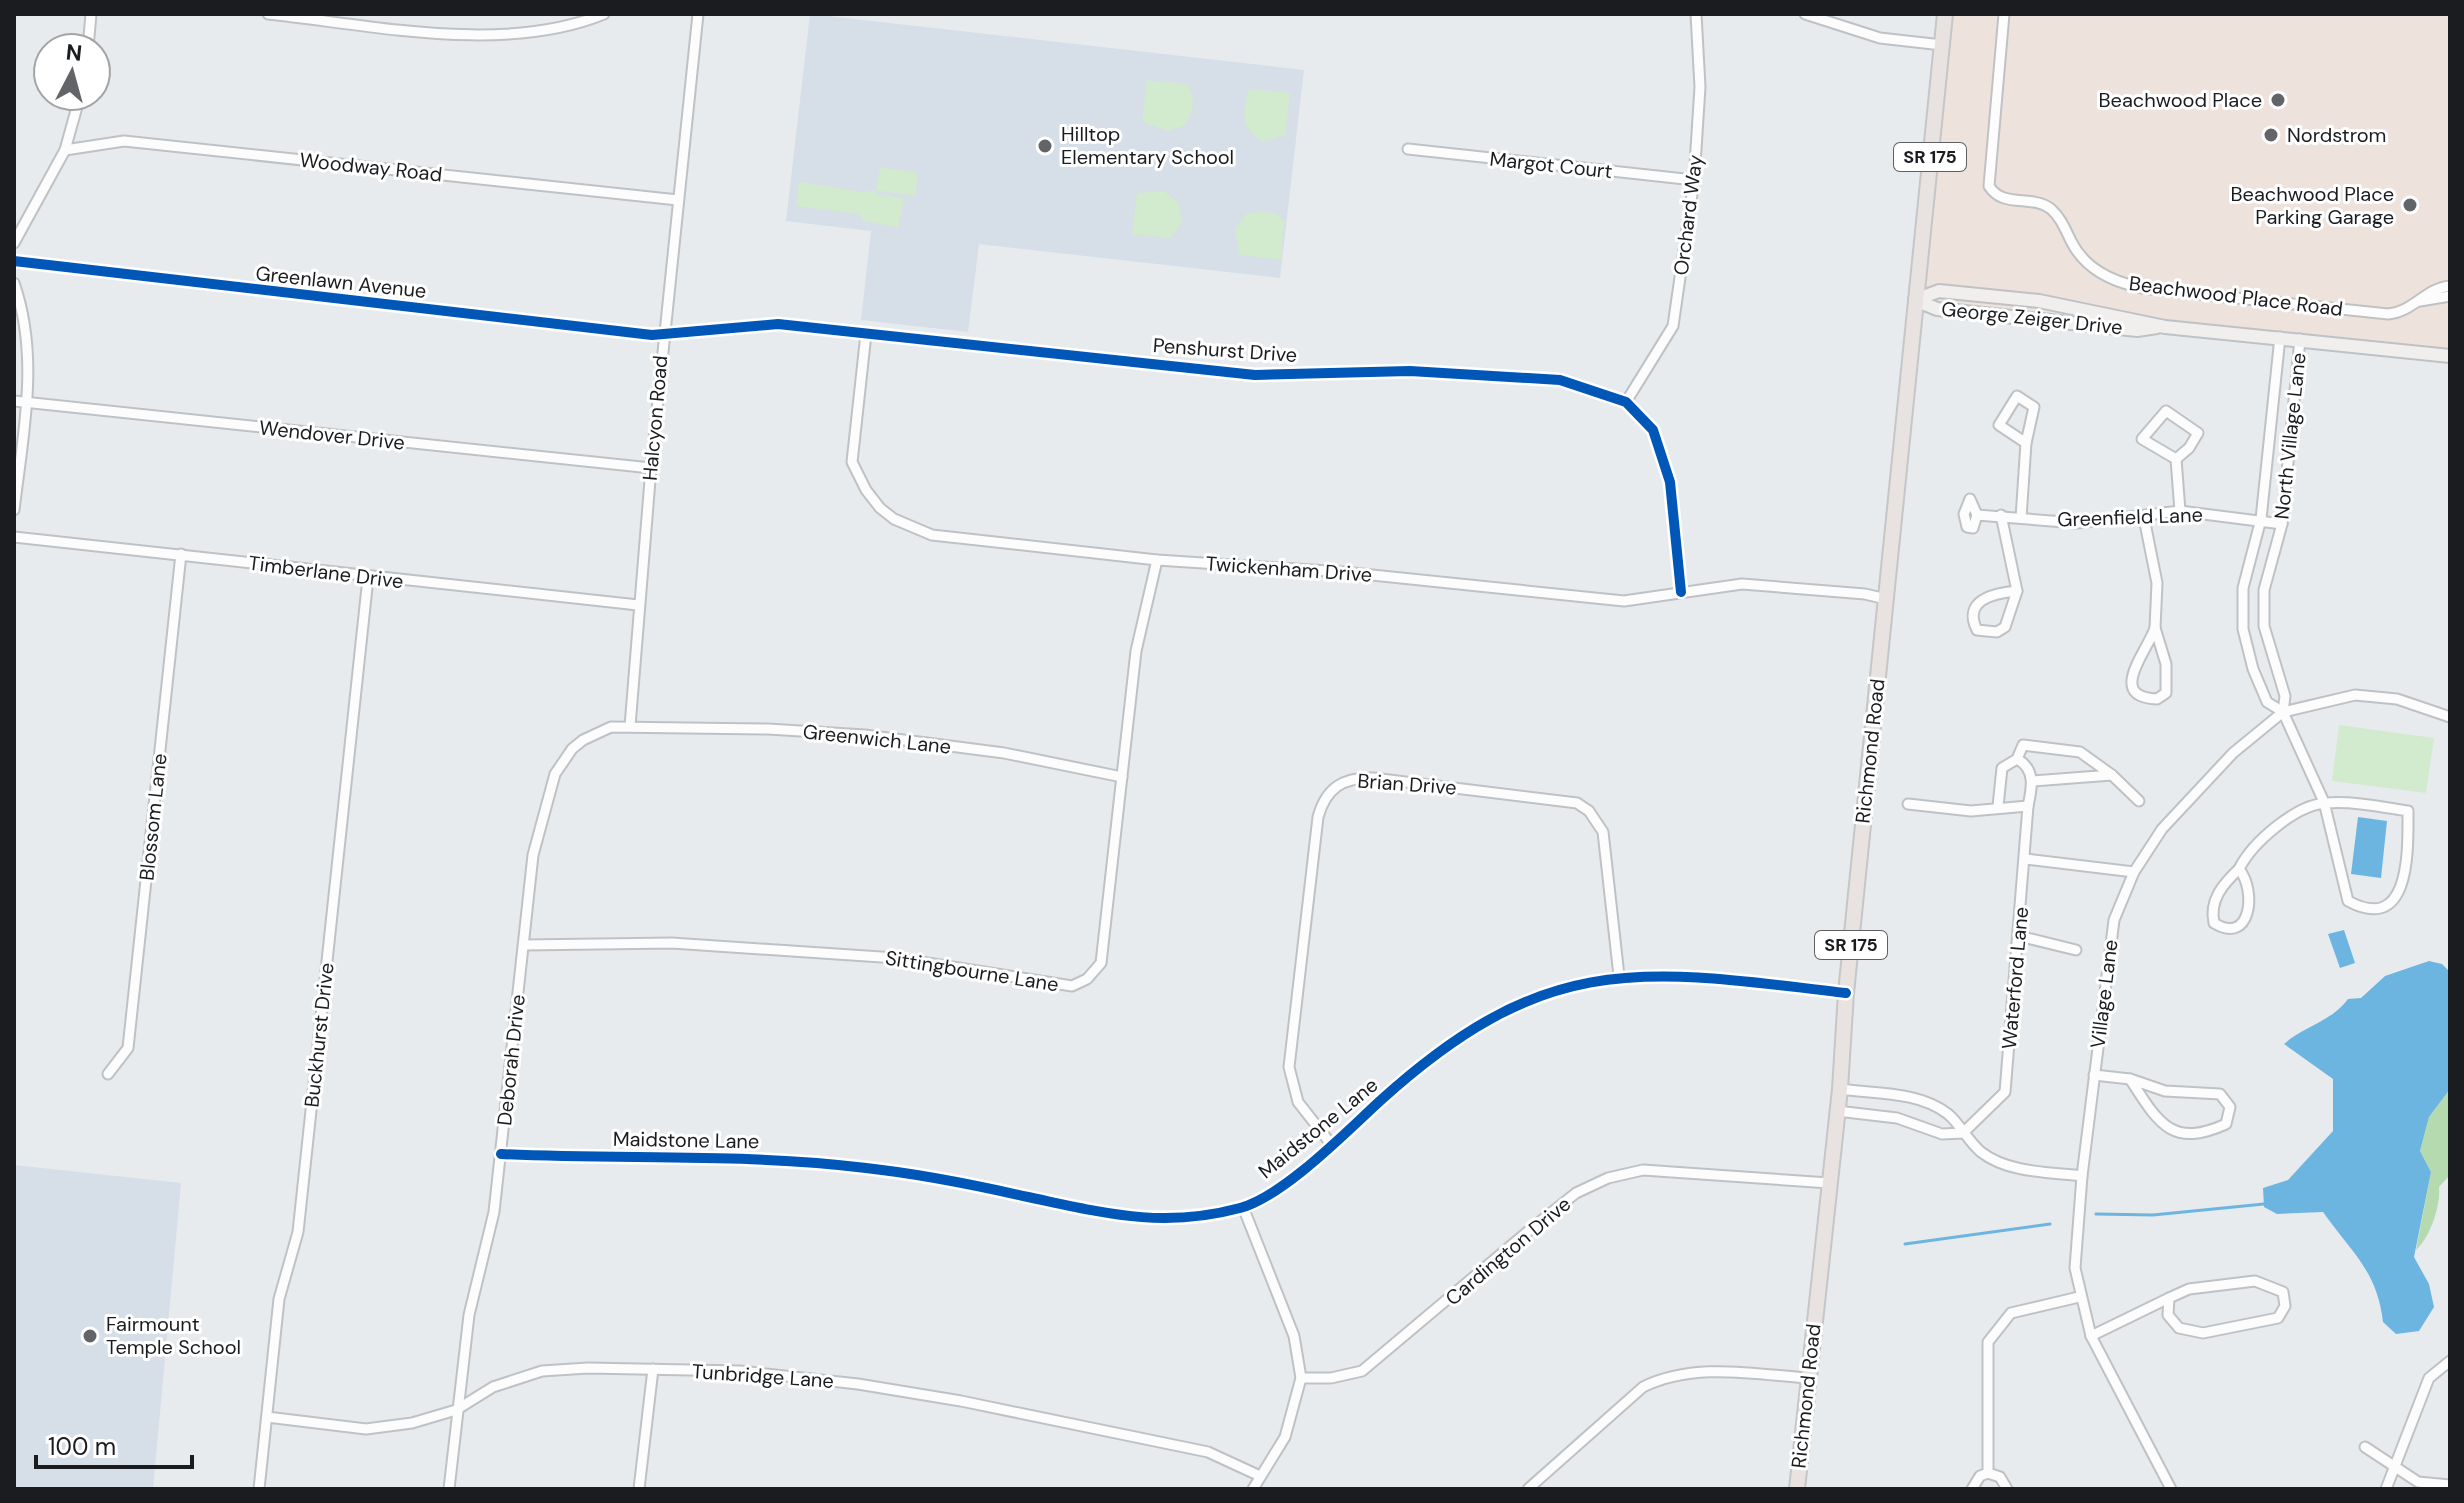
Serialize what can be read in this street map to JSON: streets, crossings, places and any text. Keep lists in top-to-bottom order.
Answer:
{
  "streets": {
    "main road": ["SR 175", "Richmond Road"],
    "street": [
      "Margot Court",
      "Woodway Road",
      "Orchard Way",
      "Greenlawn Avenue",
      "Beachwood Place Road",
      "George Zeiger Drive",
      "Penshurst Drive",
      "Halcyon Road",
      "Wendover Drive",
      "North Village Lane",
      "Greenfield Lane",
      "Twickenham Drive",
      "Timberlane Drive",
      "Greenwich Lane",
      "Brian Drive",
      "Blossom Lane",
      "Sittingbourne Lane",
      "Waterford Lane",
      "Village Lane",
      "Buckhurst Drive",
      "Deborah Drive",
      "Maidstone Lane",
      "Cardington Drive",
      "Tunbridge Lane"
    ]
  },
  "crossings": [
    ["Margot Court", "Orchard Way"],
    ["Woodway Road", "Halcyon Road"],
    ["Orchard Way", "Penshurst Drive"],
    ["Greenlawn Avenue", "Penshurst Drive"],
    ["Greenlawn Avenue", "Halcyon Road"],
    ["George Zeiger Drive", "North Village Lane"],
    ["George Zeiger Drive", "Richmond Road"],
    ["Penshurst Drive", "Halcyon Road"],
    ["Penshurst Drive", "Twickenham Drive"],
    ["Halcyon Road", "Wendover Drive"],
    ["Halcyon Road", "Timberlane Drive"],
    ["Halcyon Road", "Greenwich Lane"],
    ["Halcyon Road", "Deborah Drive"],
    ["North Village Lane", "Greenfield Lane"],
    ["North Village Lane", "Village Lane"],
    ["Twickenham Drive", "Richmond Road"],
    ["Twickenham Drive", "Sittingbourne Lane"],
    ["Timberlane Drive", "Blossom Lane"],
    ["Timberlane Drive", "Buckhurst Drive"],
    ["Greenwich Lane", "Sittingbourne Lane"],
    ["Greenwich Lane", "Deborah Drive"],
    ["Richmond Road", "Maidstone Lane"],
    ["Richmond Road", "Cardington Drive"],
    ["Brian Drive", "Maidstone Lane"],
    ["Sittingbourne Lane", "Deborah Drive"],
    ["Buckhurst Drive", "Tunbridge Lane"],
    ["Deborah Drive", "Maidstone Lane"],
    ["Deborah Drive", "Tunbridge Lane"]
  ],
  "places": [
    "Beachwood Place",
    "Nordstrom",
    "Hilltop Elementary School",
    "Beachwood Place Parking Garage",
    "Fairmount Temple School"
  ],
  "scale_bar": "100 m",
  "north": "top"
}
